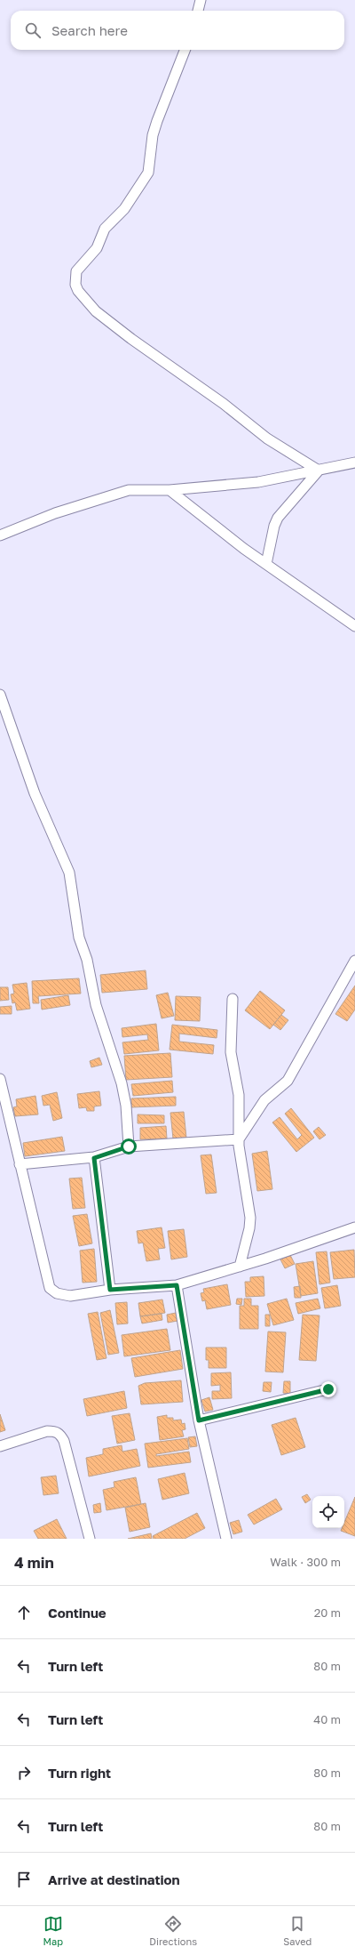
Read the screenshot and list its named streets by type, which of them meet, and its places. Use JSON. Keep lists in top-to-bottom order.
{
  "page": {
    "search": "Search here",
    "heading": ["4 min", "Walk · 300 m"],
    "list": [
      ["Continue", "20 m"],
      ["Turn left", "80 m"],
      ["Turn left", "40 m"],
      ["Turn right", "80 m"],
      ["Turn left", "80 m"],
      "Arrive at destination"
    ],
    "nav": ["Map", "Directions", "Saved"]
  }
}
